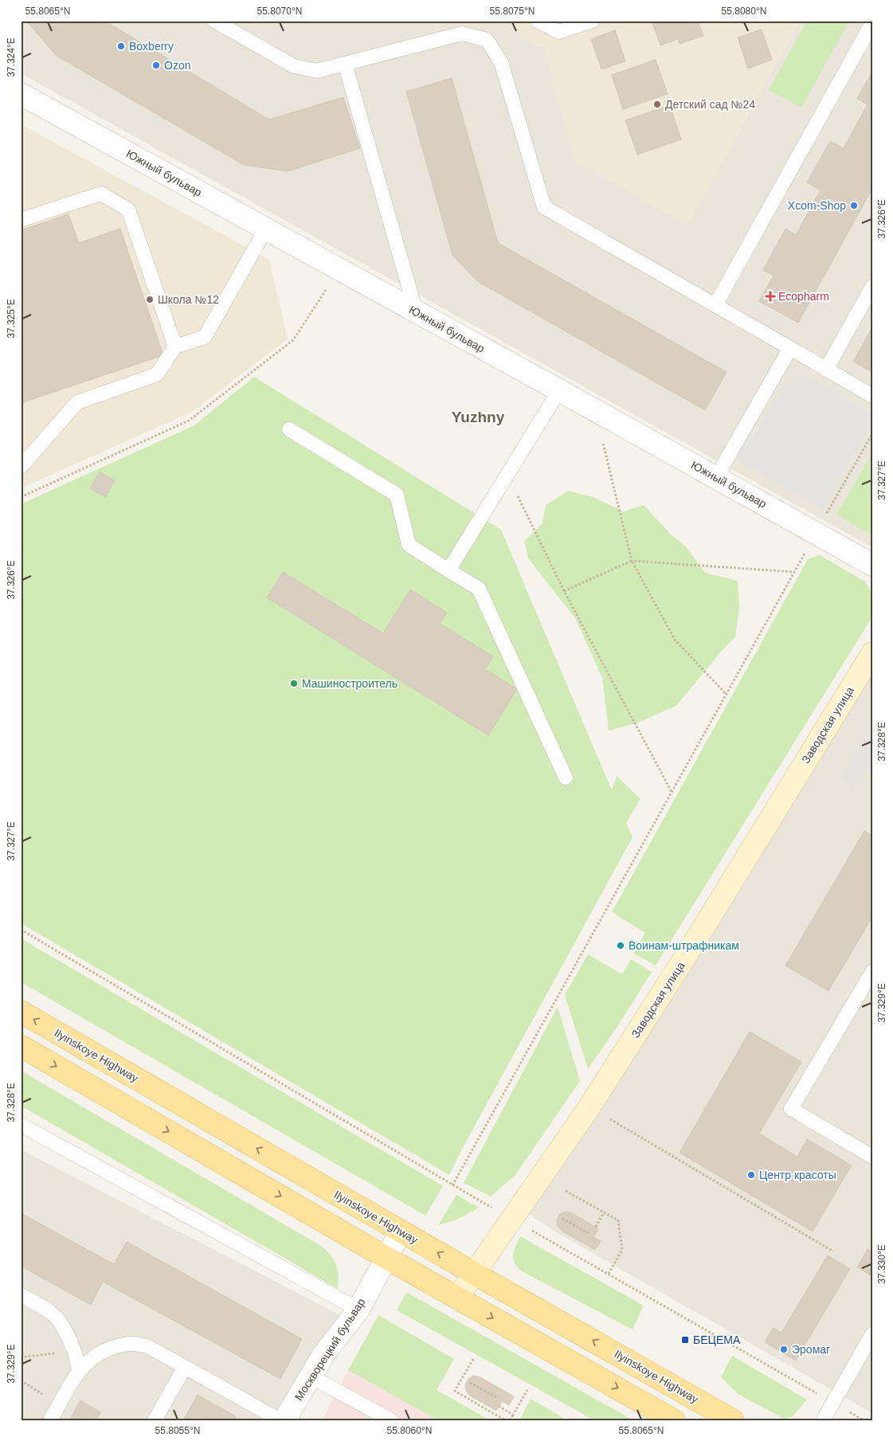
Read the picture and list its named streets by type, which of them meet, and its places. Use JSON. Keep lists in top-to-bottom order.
{
  "streets": {
    "main road": ["Ilyinskoye Highway"],
    "street": ["Южный бульвар", "Заводская улица", "Москворецкий бульвар"]
  },
  "crossings": [
    ["Заводская улица", "Ilyinskoye Highway"],
    ["Ilyinskoye Highway", "Москворецкий бульвар"]
  ],
  "districts": ["Yuzhny"],
  "places": {
    "other": [
      "Boxberry",
      "Ozon",
      "Детский сад №24",
      "Xcom-Shop",
      "Школа №12",
      "Машиностроитель",
      "Воинам-штрафникам",
      "Центр красоты",
      "Эромаг"
    ],
    "health": ["Ecopharm"],
    "transit": ["БЕЦЕМА"]
  },
  "coordinates": [
    "55.8065°N",
    "55.8070°N",
    "55.8075°N",
    "55.8080°N",
    "37.324°E",
    "37.326°E",
    "37.325°E",
    "37.327°E",
    "37.328°E",
    "37.329°E",
    "37.330°E",
    "55.8055°N",
    "55.8060°N"
  ]
}
